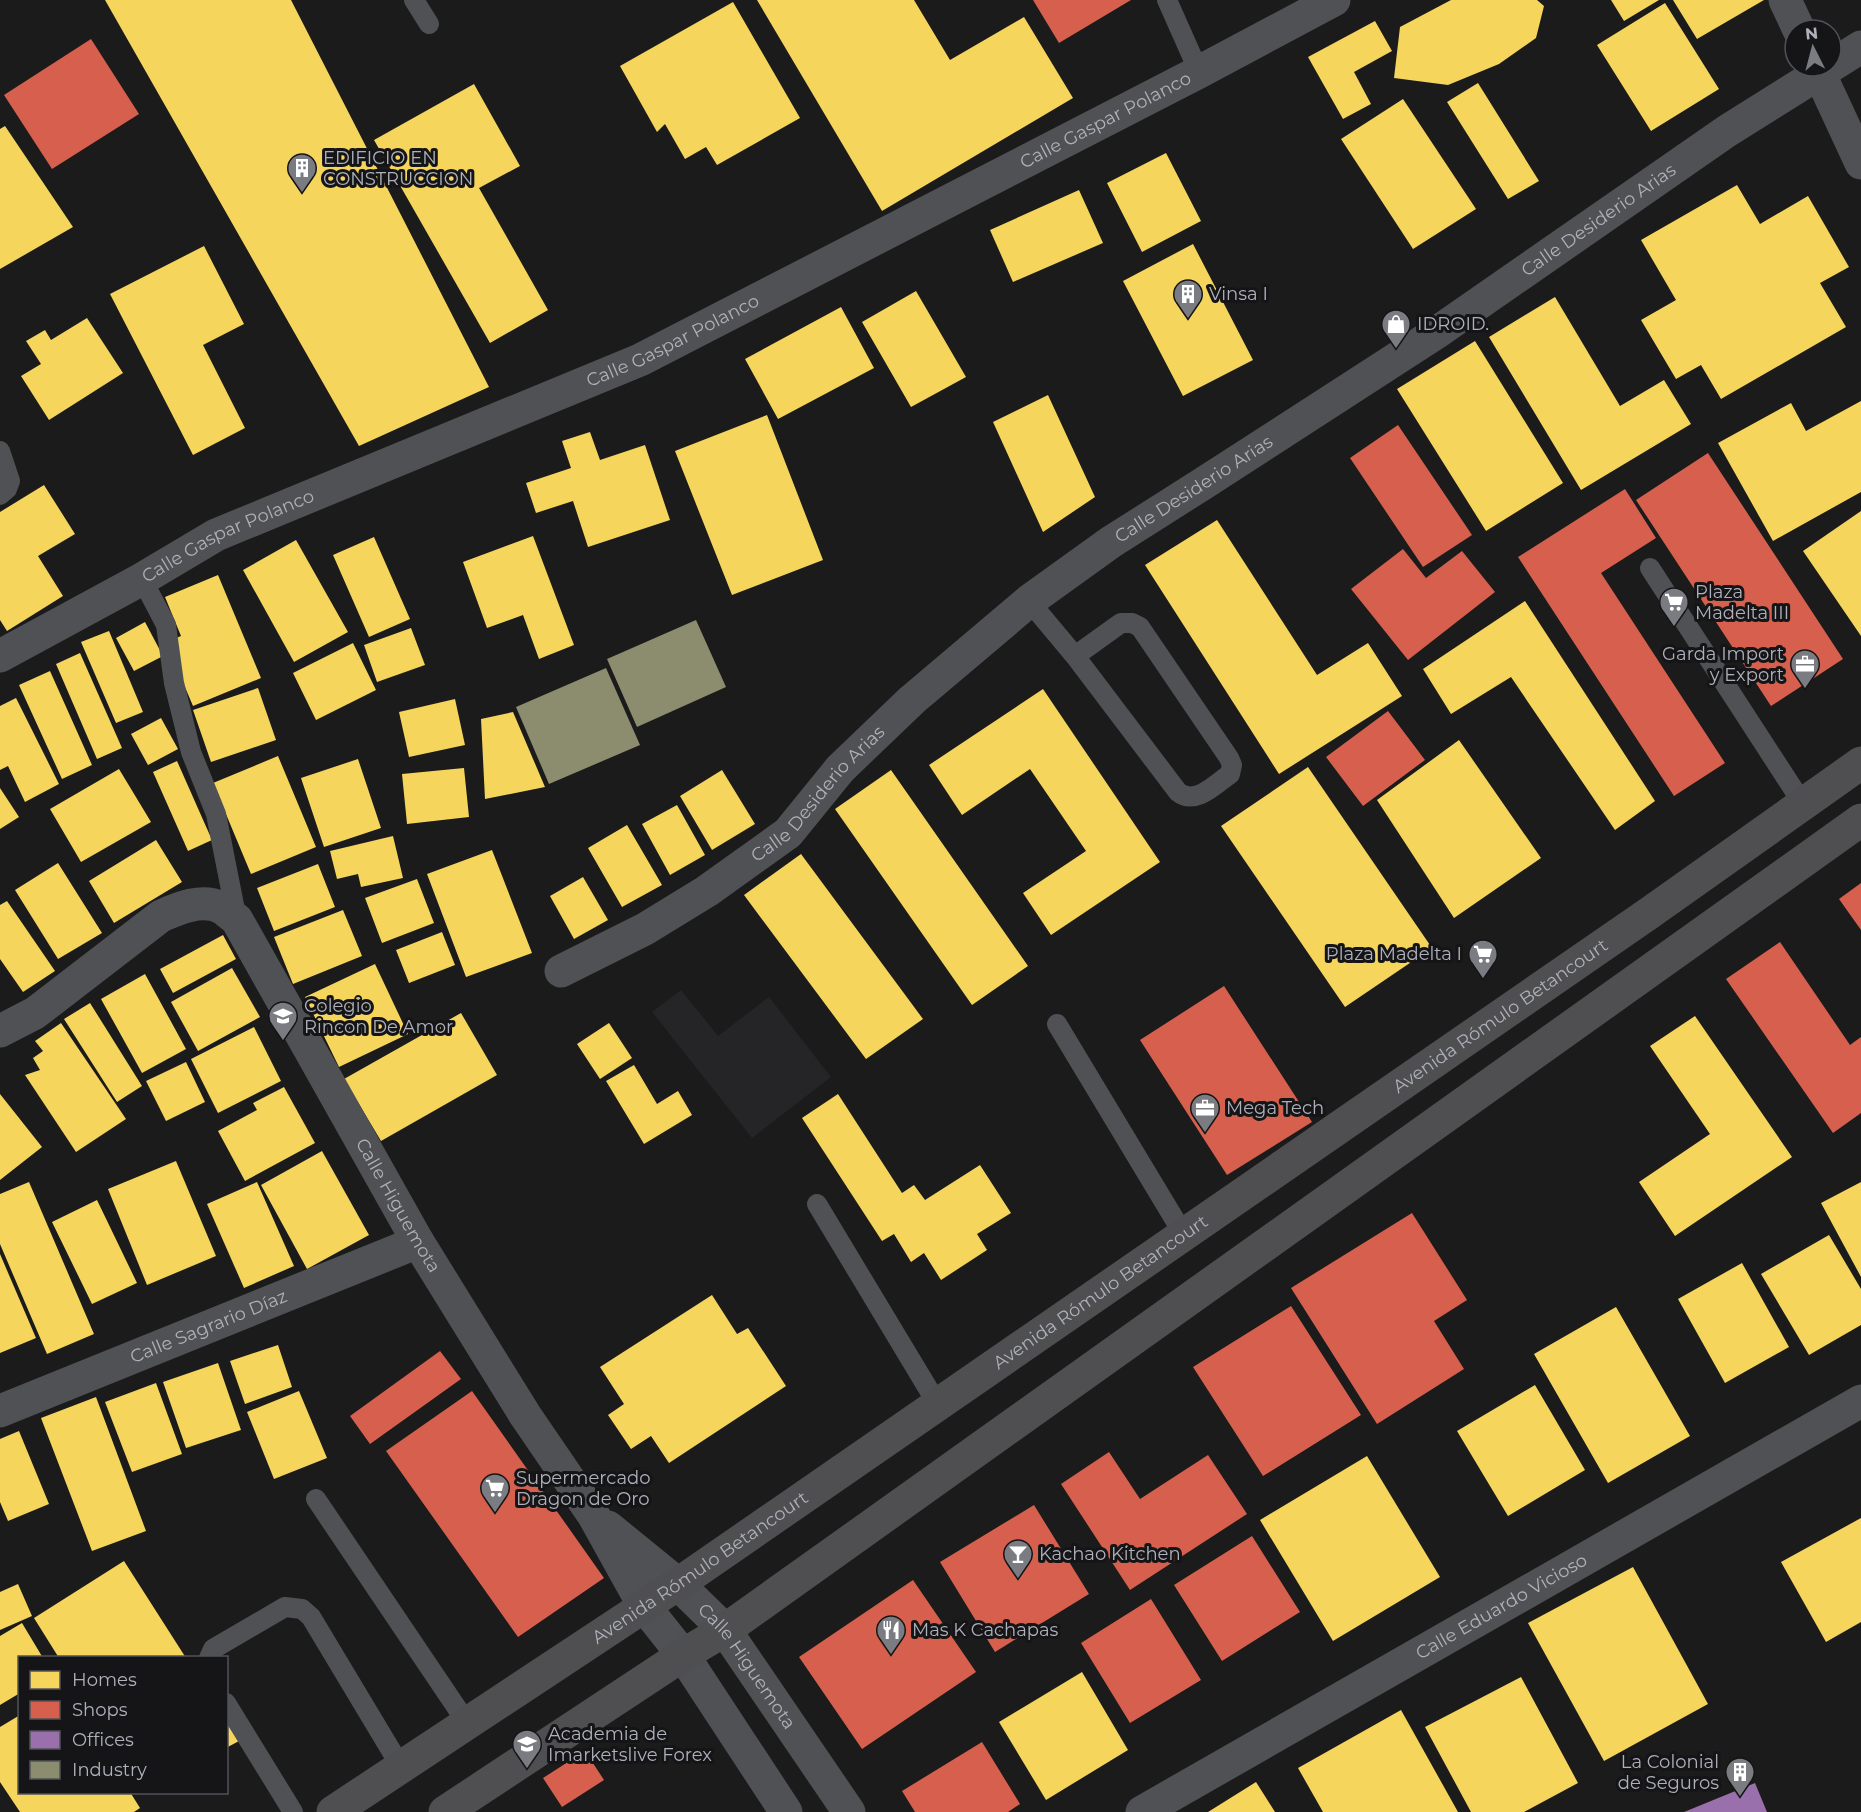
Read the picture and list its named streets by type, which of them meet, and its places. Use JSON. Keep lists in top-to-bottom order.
{
  "streets": {
    "main road": ["Avenida Rómulo Betancourt"],
    "street": [
      "Calle Gaspar Polanco",
      "Calle Desiderio Arias",
      "Calle Higuemota",
      "Calle Sagrario Díaz",
      "Calle Eduardo Vicioso"
    ]
  },
  "crossings": [
    ["Avenida Rómulo Betancourt", "Calle Higuemota"],
    ["Calle Higuemota", "Calle Sagrario Díaz"]
  ],
  "places": {
    "building": ["EDIFICIO EN CONSTRUCCION", "Vinsa I", "La Colonial de Seguros"],
    "shop": ["IDROID."],
    "supermarket": ["Plaza Madelta III", "Plaza Madelta I", "Supermercado Dragon de Oro"],
    "office": ["Garda Import y Export", "Mega Tech"],
    "school or university": ["Colegio Rincon De Amor", "Academia de Imarketslive Forex"],
    "bar": ["Kachao Kitchen"],
    "restaurant": ["Mas K Cachapas"]
  },
  "legend": [
    "Homes",
    "Shops",
    "Offices",
    "Industry"
  ],
  "north": "top"
}
